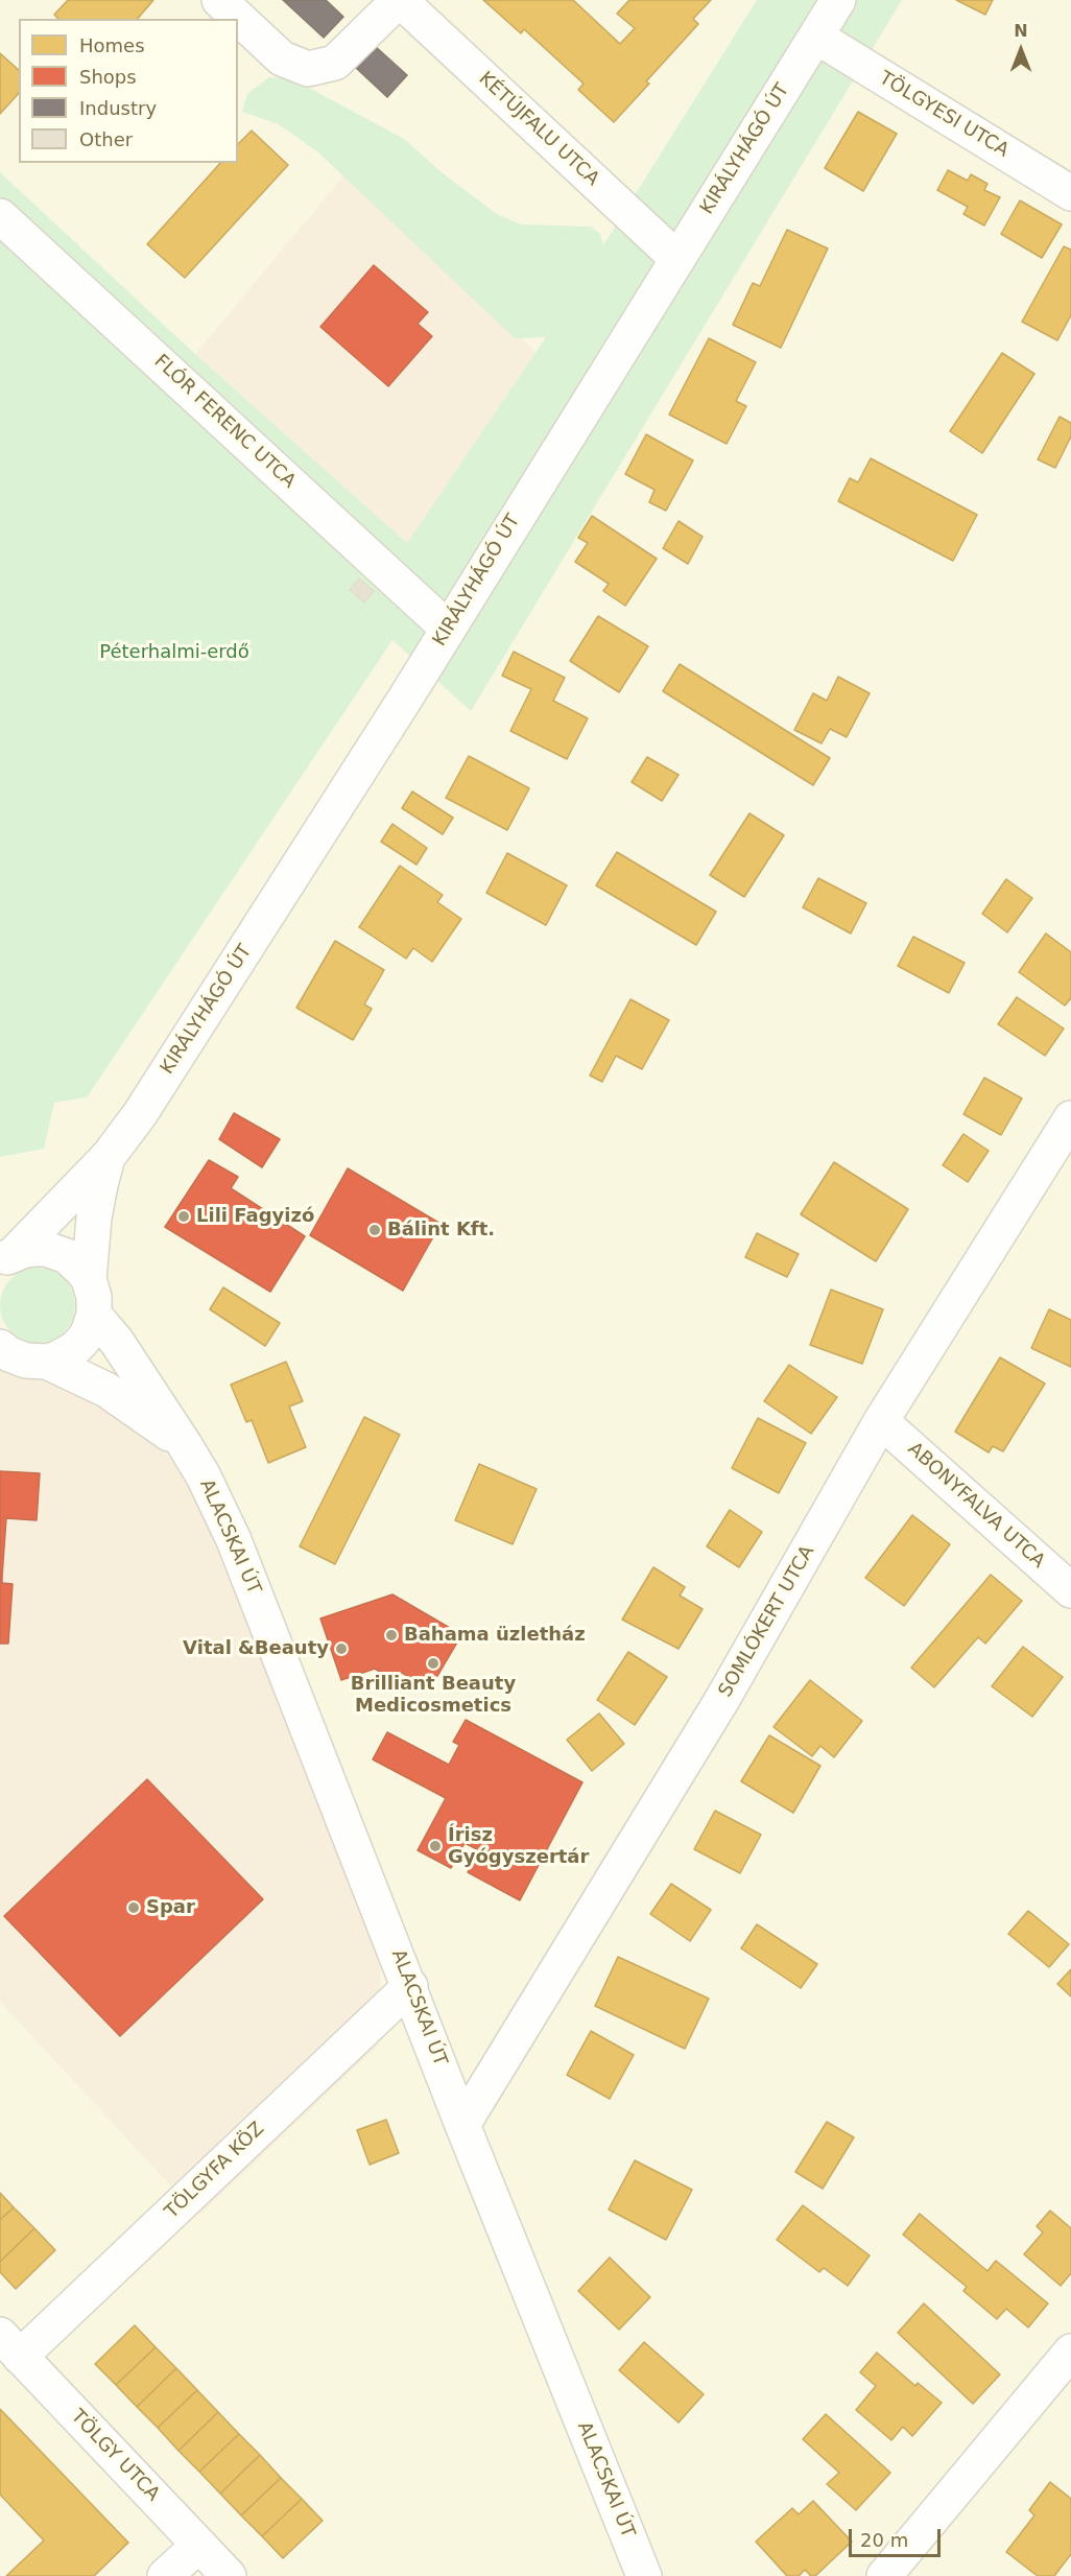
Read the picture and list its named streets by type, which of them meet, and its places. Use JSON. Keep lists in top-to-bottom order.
{
  "streets": {
    "street": [
      "TÖLGYESI UTCA",
      "KÉTÚJFALU UTCA",
      "KIRÁLYHÁGÓ ÚT",
      "FLÓR FERENC UTCA",
      "ABONYFALVA UTCA",
      "ALACSKAI ÚT",
      "SOMLÓKERT UTCA",
      "TÖLGYFA KÖZ",
      "TÖLGY UTCA"
    ]
  },
  "crossings": [
    ["TÖLGYESI UTCA", "KIRÁLYHÁGÓ ÚT"],
    ["KÉTÚJFALU UTCA", "KIRÁLYHÁGÓ ÚT"],
    ["KIRÁLYHÁGÓ ÚT", "FLÓR FERENC UTCA"],
    ["ABONYFALVA UTCA", "SOMLÓKERT UTCA"],
    ["ALACSKAI ÚT", "SOMLÓKERT UTCA"],
    ["ALACSKAI ÚT", "TÖLGYFA KÖZ"],
    ["TÖLGYFA KÖZ", "TÖLGY UTCA"]
  ],
  "parks": ["Péterhalmi-erdő"],
  "places": [
    "Lili Fagyizó",
    "Bálint Kft.",
    "Bahama üzletház",
    "Vital &Beauty",
    "Brilliant Beauty Medicosmetics",
    "Írisz Gyógyszertár",
    "Spar"
  ],
  "legend": [
    "Homes",
    "Shops",
    "Industry",
    "Other"
  ],
  "scale_bar": "20 m",
  "north": "top"
}
